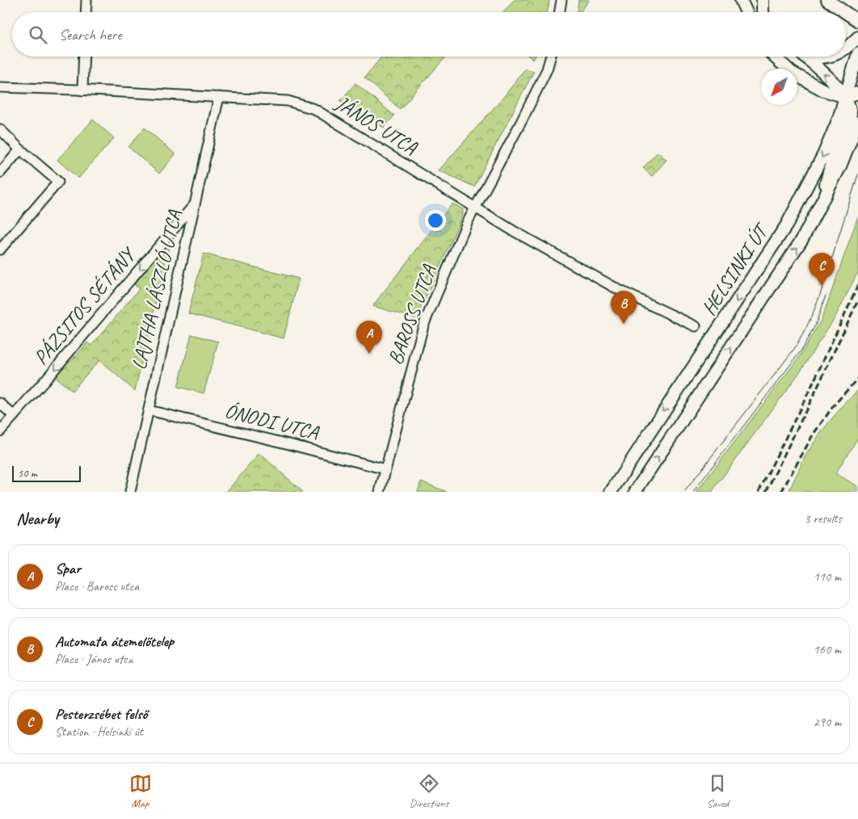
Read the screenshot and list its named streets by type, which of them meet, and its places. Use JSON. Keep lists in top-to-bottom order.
{
  "streets": {
    "main road": ["HELSINKI ÚT"],
    "street": [
      "JÁNOS UTCA",
      "LAJTHA LÁSZLÓ UTCA",
      "PÁZSITOS SÉTÁNY",
      "BAROSS UTCA",
      "ÓNODI UTCA"
    ]
  },
  "crossings": [
    ["JÁNOS UTCA", "LAJTHA LÁSZLÓ UTCA"],
    ["JÁNOS UTCA", "BAROSS UTCA"],
    ["LAJTHA LÁSZLÓ UTCA", "PÁZSITOS SÉTÁNY"],
    ["LAJTHA LÁSZLÓ UTCA", "ÓNODI UTCA"],
    ["BAROSS UTCA", "ÓNODI UTCA"]
  ],
  "one_way": ["PÁZSITOS SÉTÁNY"],
  "scale_bar": "50 m",
  "north": "bottom left",
  "page": {
    "search": "Search here",
    "pins": ["C", "B", "A"],
    "scale": "50 m",
    "heading": ["Nearby", "3 results"],
    "list": [
      {
        "mark": "A",
        "name": "Spar",
        "note": "Place · Baross utca",
        "value": "110 m"
      },
      {
        "mark": "B",
        "name": "Automata átemelőtelep",
        "note": "Place · János utca",
        "value": "160 m"
      },
      {
        "mark": "C",
        "name": "Pesterzsébet felső",
        "note": "Station · Helsinki út",
        "value": "290 m"
      }
    ],
    "nav": ["Map", "Directions", "Saved"]
  }
}
